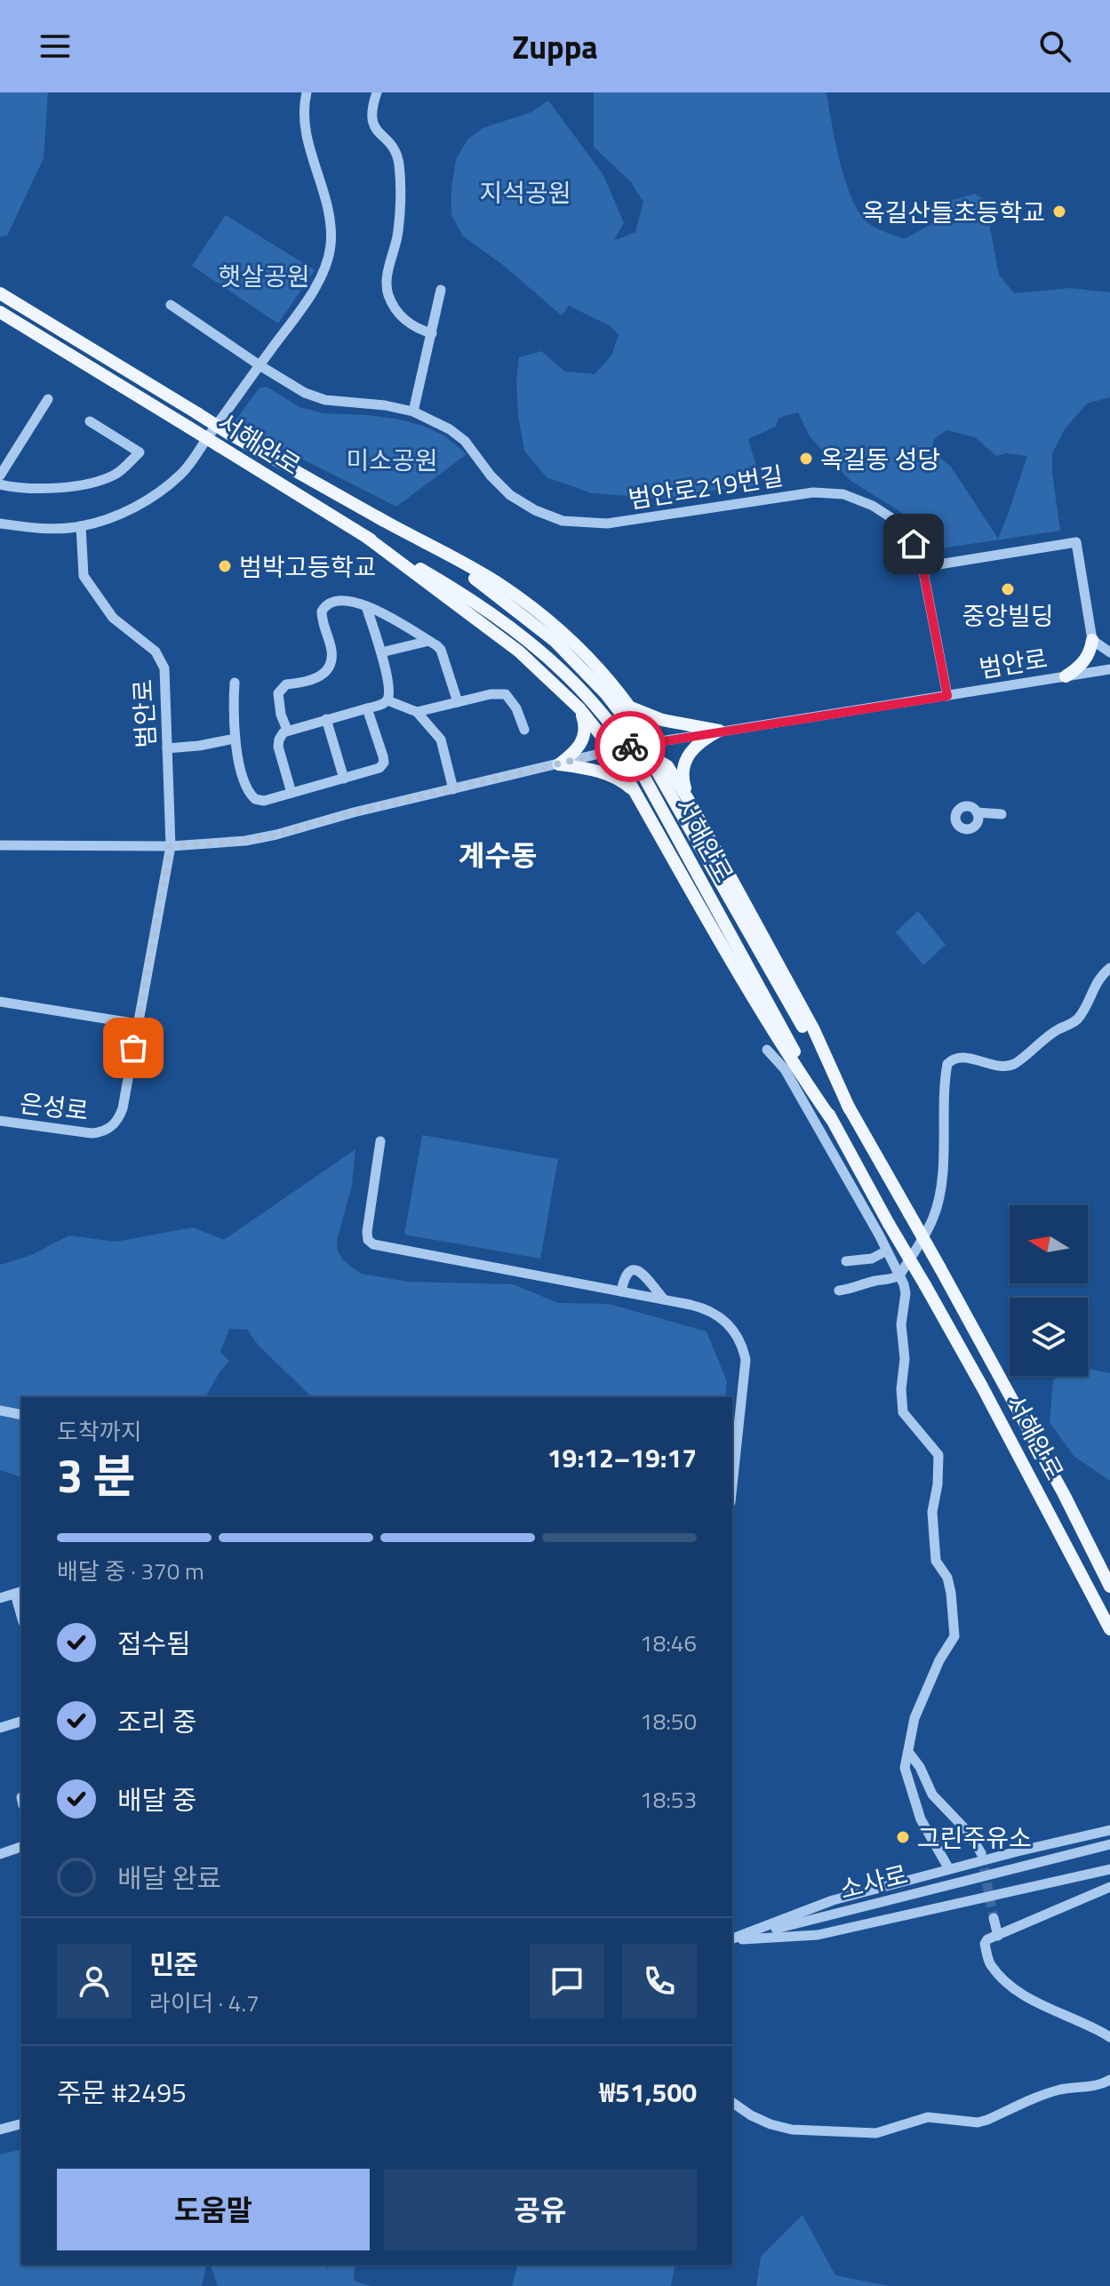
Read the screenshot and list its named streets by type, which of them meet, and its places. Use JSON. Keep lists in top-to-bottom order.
{
  "streets": {
    "main road": ["서해안로"],
    "street": [
      "범안로219번길",
      "범안로",
      "은성로",
      "소사로"
    ]
  },
  "crossings": [
    ["범안로219번길", "범안로"],
    ["범안로", "은성로"]
  ],
  "districts": ["계수동"],
  "parks": ["지석공원", "햇살공원", "미소공원"],
  "places": [
    "옥길산들초등학교",
    "옥길동 성당",
    "범박고등학교",
    "중앙빌딩",
    "그린주유소"
  ],
  "north": "left",
  "page": {
    "header": "Zuppa",
    "heading": ["3 분", "도착까지", "19:12–19:17"],
    "panel": [
      "민준",
      "라이더 · 4.7",
      "주문 #2495",
      "₩51,500"
    ],
    "bar": "배달 중 · 370 m",
    "list": [
      ["접수됨", "18:46"],
      ["조리 중", "18:50"],
      ["배달 중", "18:53"],
      "배달 완료"
    ],
    "buttons": ["도움말", "공유"]
  }
}
